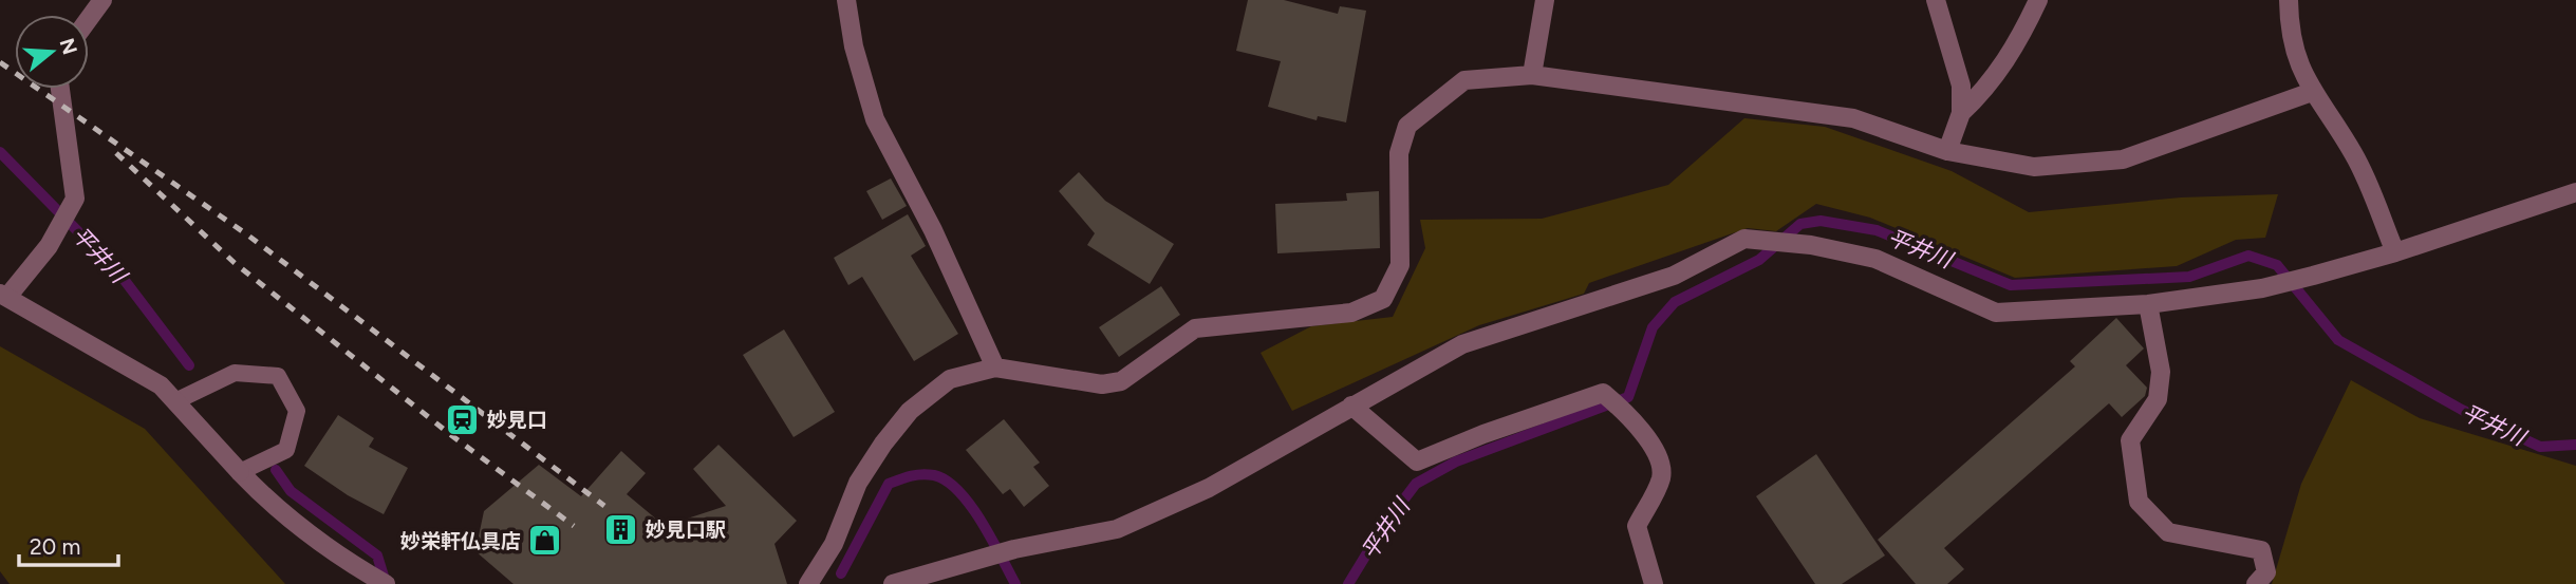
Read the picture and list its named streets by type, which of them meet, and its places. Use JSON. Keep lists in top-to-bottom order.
{
  "water": ["平井川"],
  "places": {
    "station": ["妙見口"],
    "building": ["妙見口駅"],
    "shop": ["妙栄軒仏具店"]
  },
  "scale_bar": "20 m",
  "north": "right"
}
